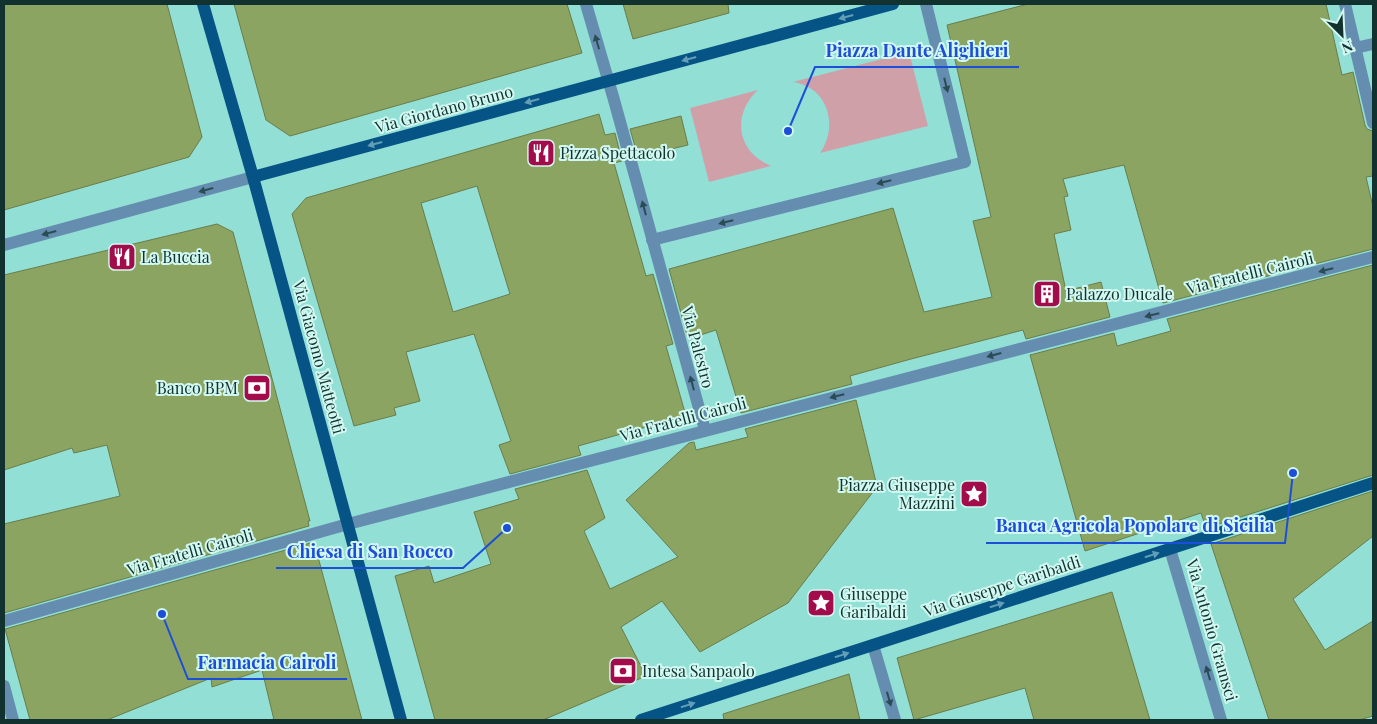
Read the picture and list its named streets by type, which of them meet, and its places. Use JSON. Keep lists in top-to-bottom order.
{
  "streets": {
    "main road": ["Via Giordano Bruno", "Via Giacomo Matteotti", "Via Giuseppe Garibaldi"],
    "street": ["Via Fratelli Cairoli", "Via Palestro", "Via Antonio Gramsci"]
  },
  "crossings": [
    ["Via Giordano Bruno", "Via Palestro"],
    ["Via Giordano Bruno", "Via Giacomo Matteotti"],
    ["Via Fratelli Cairoli", "Via Palestro"],
    ["Via Fratelli Cairoli", "Via Giacomo Matteotti"],
    ["Via Giuseppe Garibaldi", "Via Antonio Gramsci"]
  ],
  "one_way": [
    "Via Giordano Bruno",
    "Via Fratelli Cairoli",
    "Via Palestro",
    "Via Giuseppe Garibaldi",
    "Via Antonio Gramsci"
  ],
  "places": {
    "other": [
      "Piazza Dante Alighieri",
      "Banca Agricola Popolare di Sicilia",
      "Chiesa di San Rocco",
      "Farmacia Cairoli"
    ],
    "restaurant": ["Pizza Spettacolo", "La Buccia"],
    "building": ["Palazzo Ducale"],
    "bank": ["Banco BPM", "Intesa Sanpaolo"],
    "place": ["Piazza Giuseppe Mazzini", "Giuseppe Garibaldi"]
  },
  "north": "bottom right"
}
